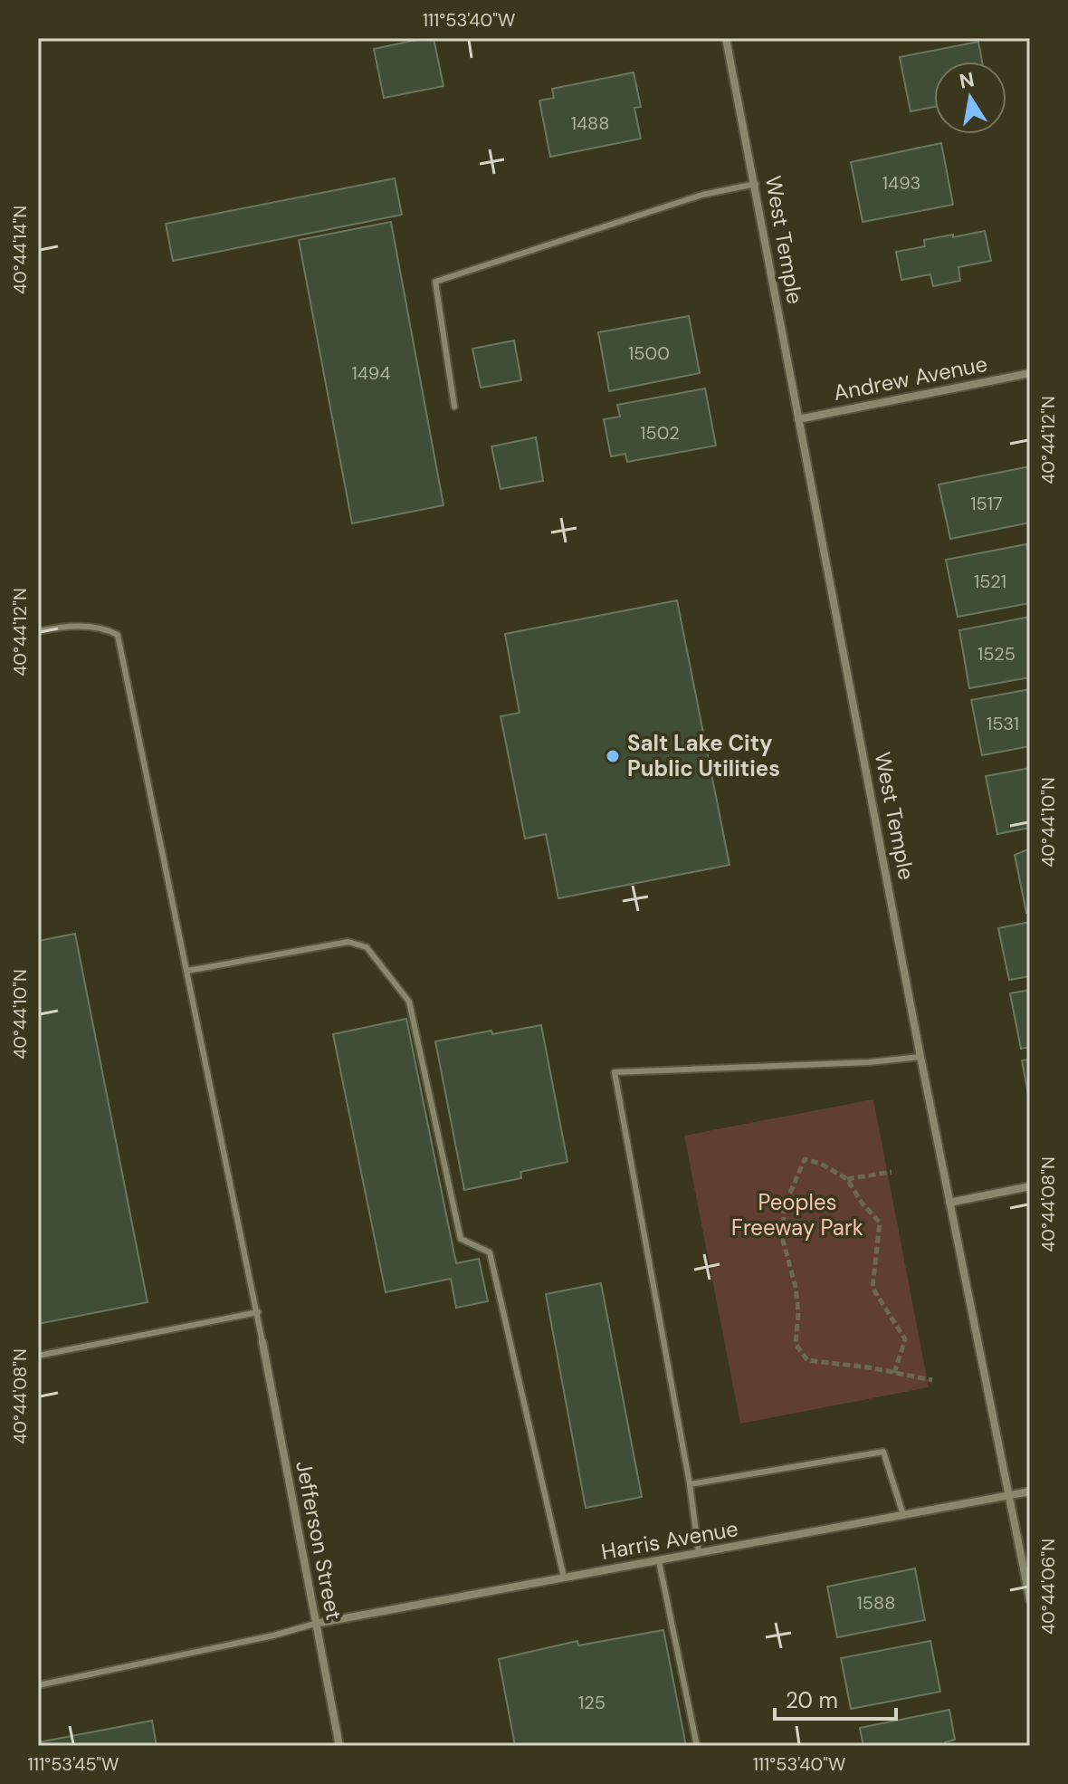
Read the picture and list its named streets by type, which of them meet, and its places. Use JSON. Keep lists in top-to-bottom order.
{
  "streets": {
    "street": [
      "West Temple",
      "Andrew Avenue",
      "Jefferson Street",
      "Harris Avenue"
    ]
  },
  "crossings": [
    ["West Temple", "Andrew Avenue"],
    ["West Temple", "Harris Avenue"],
    ["Jefferson Street", "Harris Avenue"]
  ],
  "parks": ["Peoples Freeway Park"],
  "places": ["Salt Lake City Public Utilities"],
  "house_numbers": [
    "1488",
    "1493",
    "1500",
    "1494",
    "1502",
    "1517",
    "1521",
    "1525",
    "1531",
    "1588",
    "125"
  ],
  "scale_bar": "20 m",
  "north": "top",
  "coordinates": [
    "111°53'40\"W",
    "40°44'14\"N",
    "40°44'12\"N",
    "40°44'10\"N",
    "40°44'08\"N",
    "40°44'06\"N",
    "111°53'45\"W"
  ]
}
